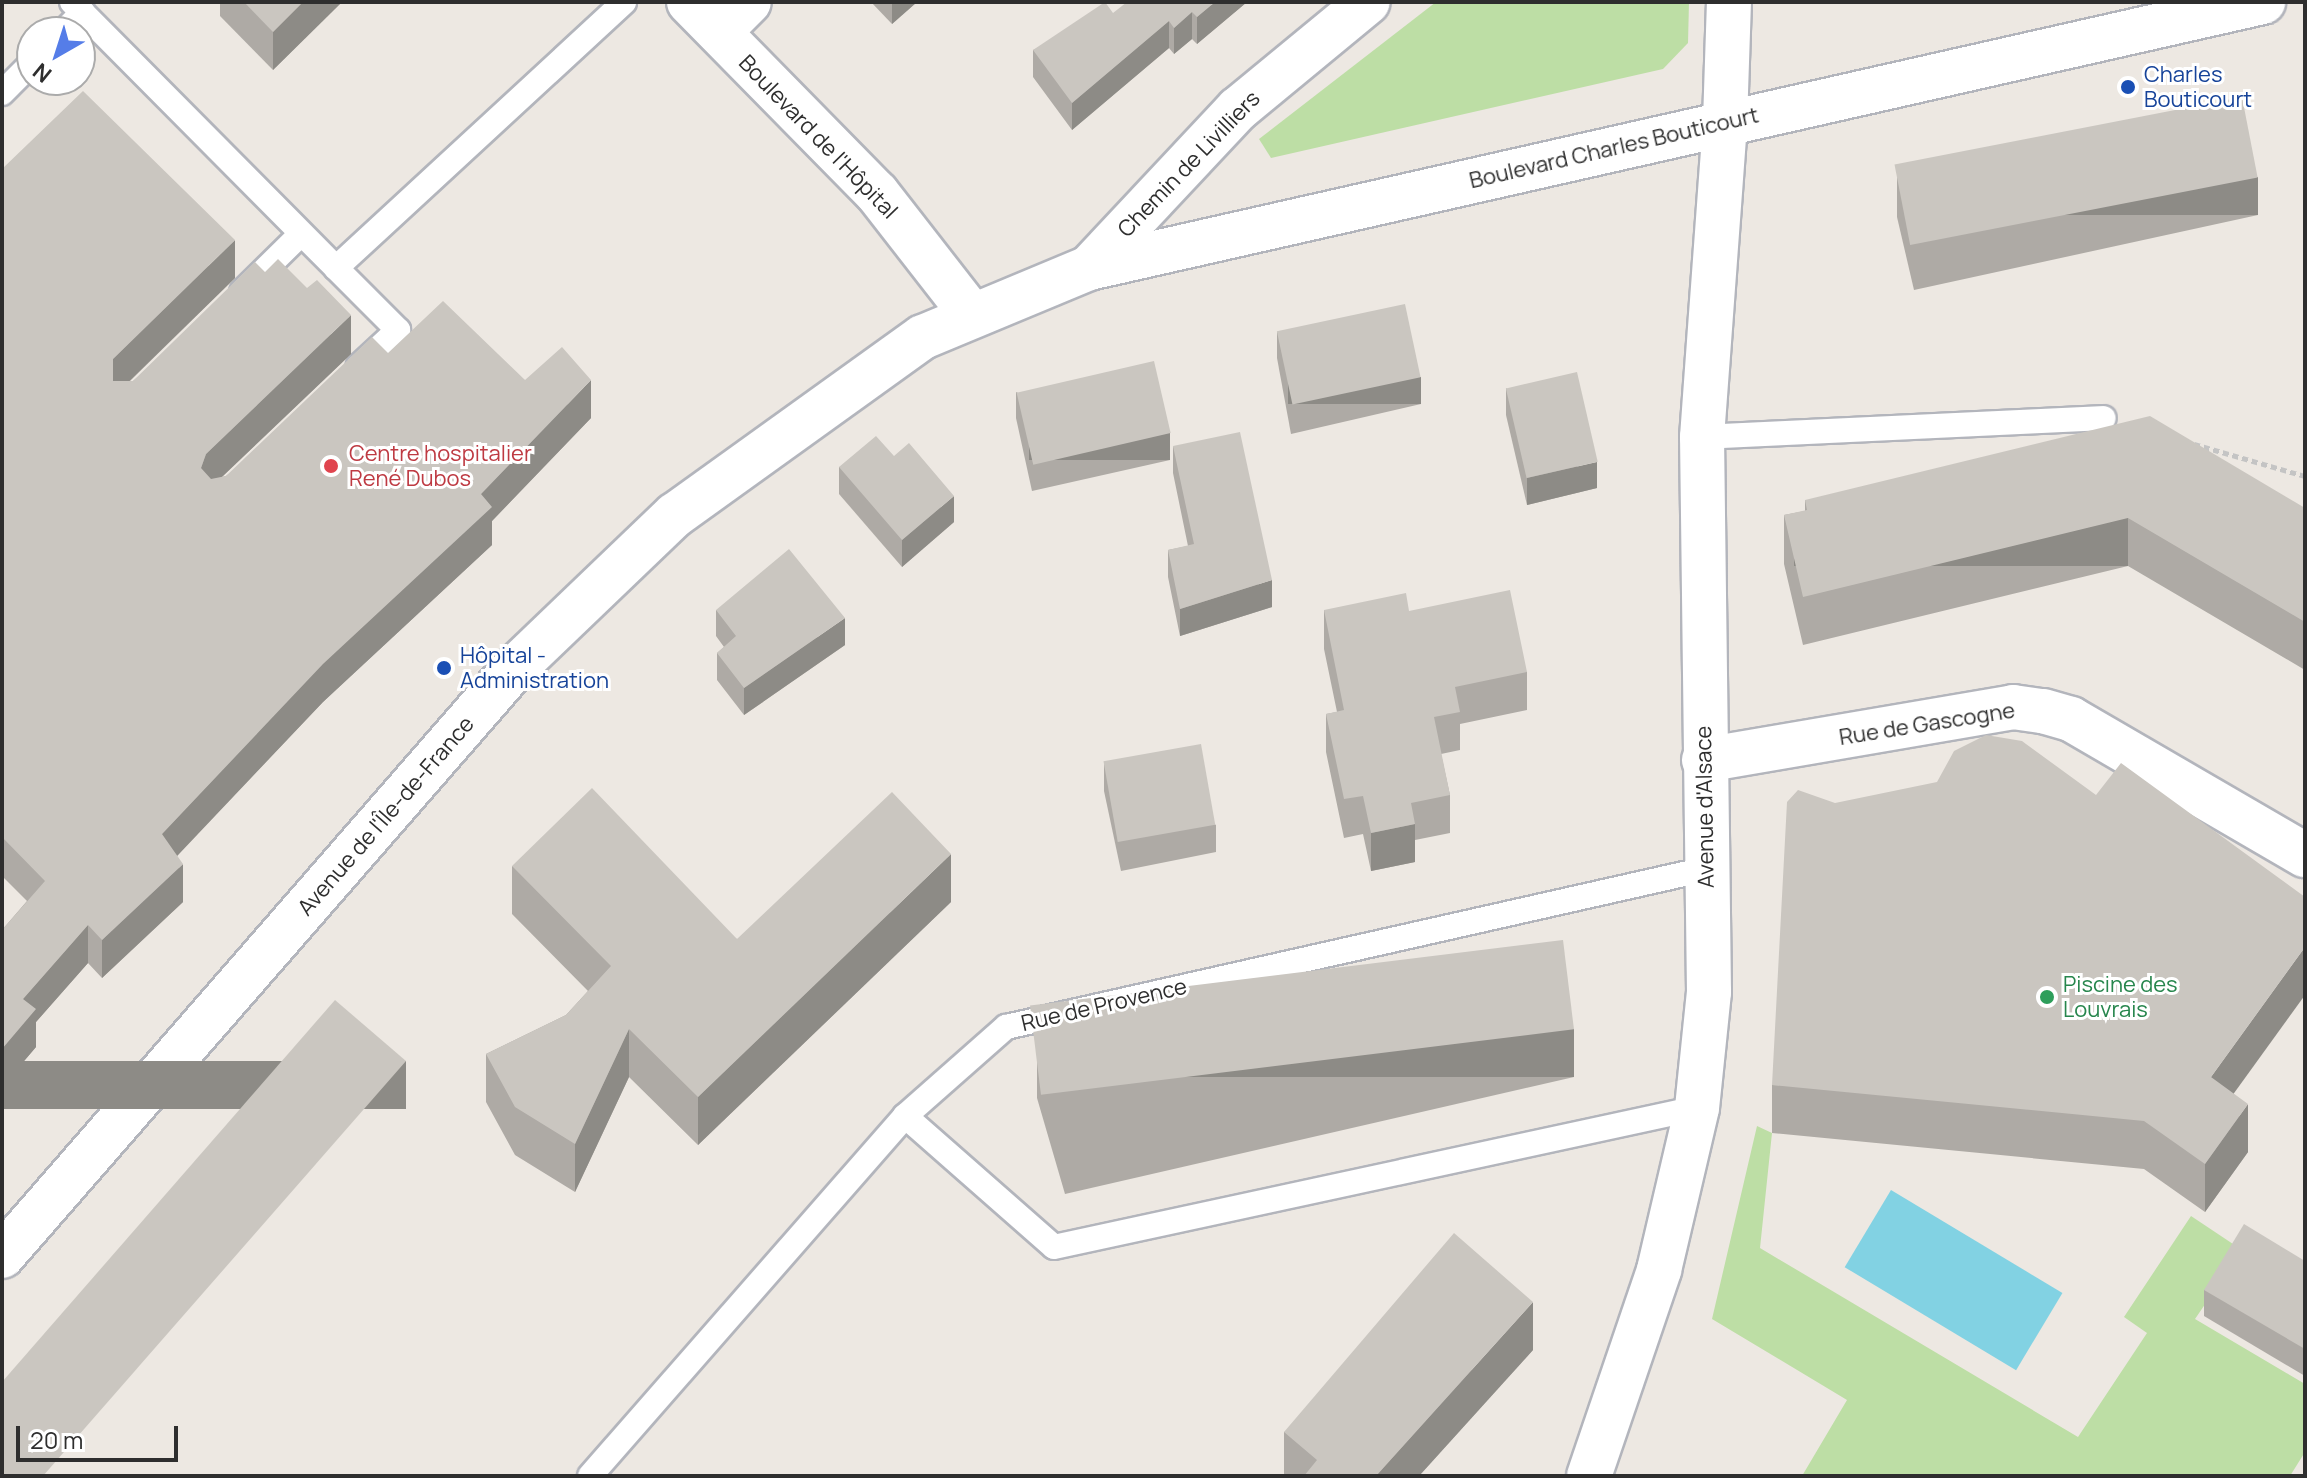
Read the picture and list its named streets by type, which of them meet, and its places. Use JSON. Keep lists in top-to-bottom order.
{
  "streets": {
    "street": [
      "Boulevard de l'Hôpital",
      "Boulevard Charles Bouticourt",
      "Chemin de Livilliers",
      "Rue de Gascogne",
      "Avenue d'Alsace",
      "Avenue de l'Île-de-France"
    ],
    "lane": ["Rue de Provence"]
  },
  "crossings": [
    ["Boulevard de l'Hôpital", "Boulevard Charles Bouticourt"],
    ["Boulevard de l'Hôpital", "Avenue de l'Île-de-France"],
    ["Boulevard Charles Bouticourt", "Chemin de Livilliers"],
    ["Boulevard Charles Bouticourt", "Avenue d'Alsace"],
    ["Boulevard Charles Bouticourt", "Avenue de l'Île-de-France"],
    ["Rue de Gascogne", "Avenue d'Alsace"],
    ["Avenue d'Alsace", "Rue de Provence"]
  ],
  "places": [
    "Charles Bouticourt",
    "Centre hospitalier René Dubos",
    "Hôpital - Administration",
    "Piscine des Louvrais"
  ],
  "scale_bar": "20 m",
  "north": "bottom left"
}
